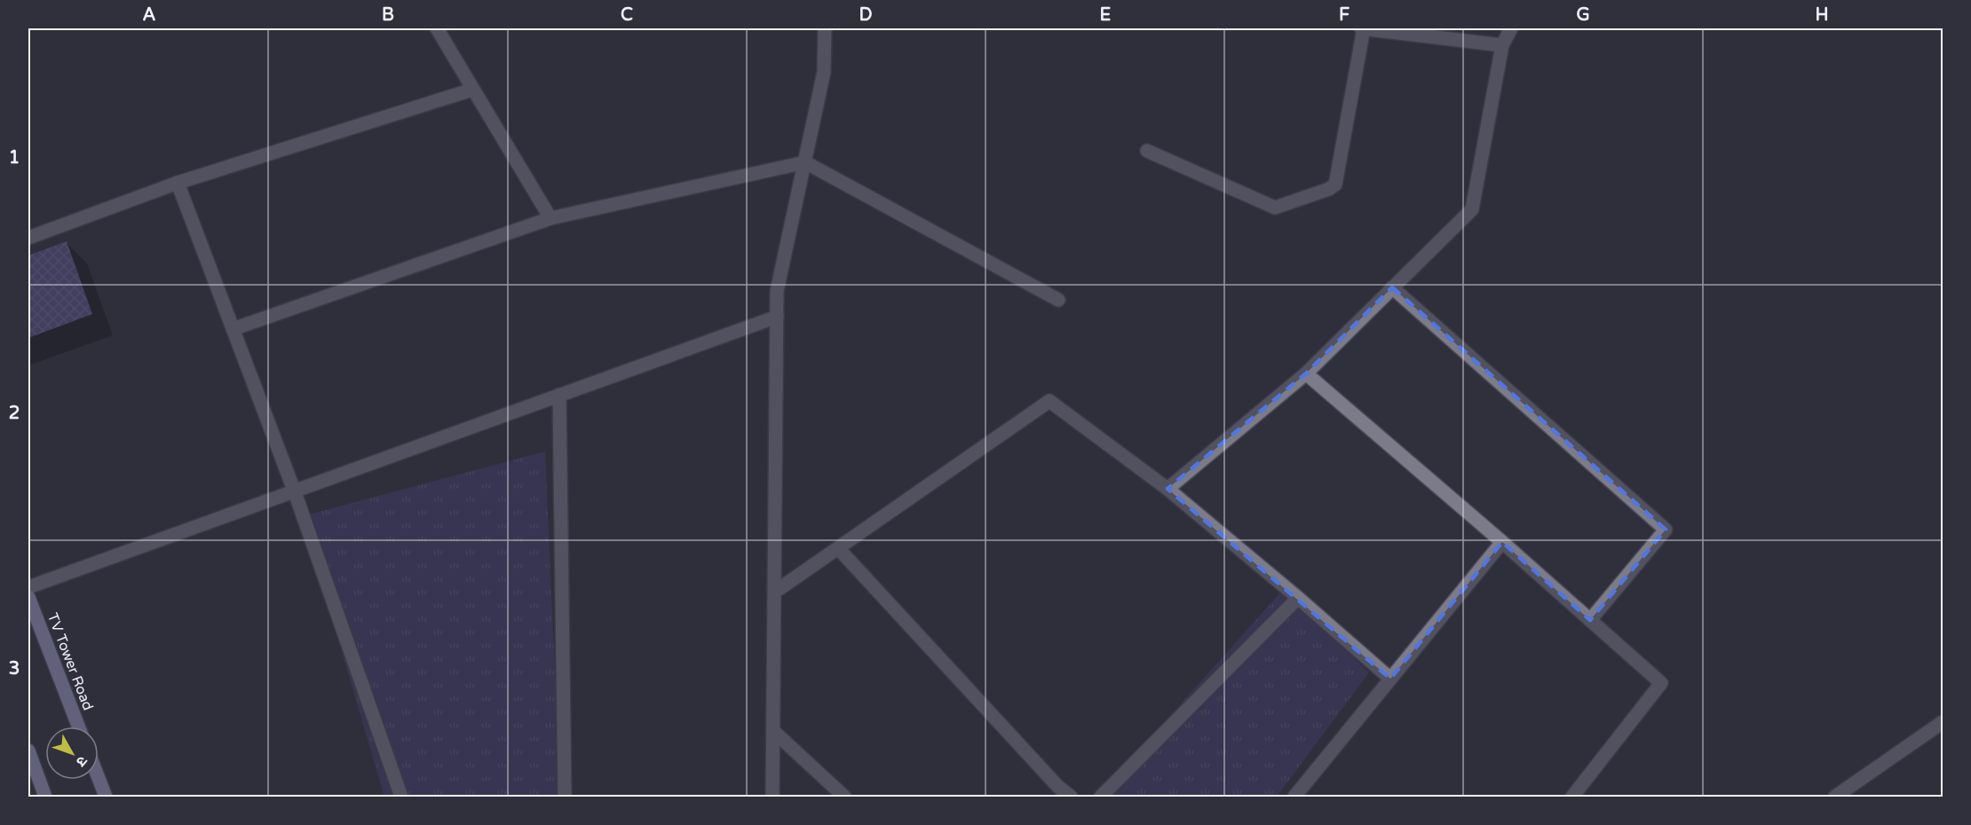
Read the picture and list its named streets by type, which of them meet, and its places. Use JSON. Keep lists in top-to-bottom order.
{
  "streets": {
    "main road": ["TV Tower Road"]
  },
  "north": "bottom right",
  "grid": {
    "columns": [
      "A",
      "B",
      "C",
      "D",
      "E",
      "F",
      "G",
      "H"
    ],
    "rows": ["1", "2", "3"]
  }
}
